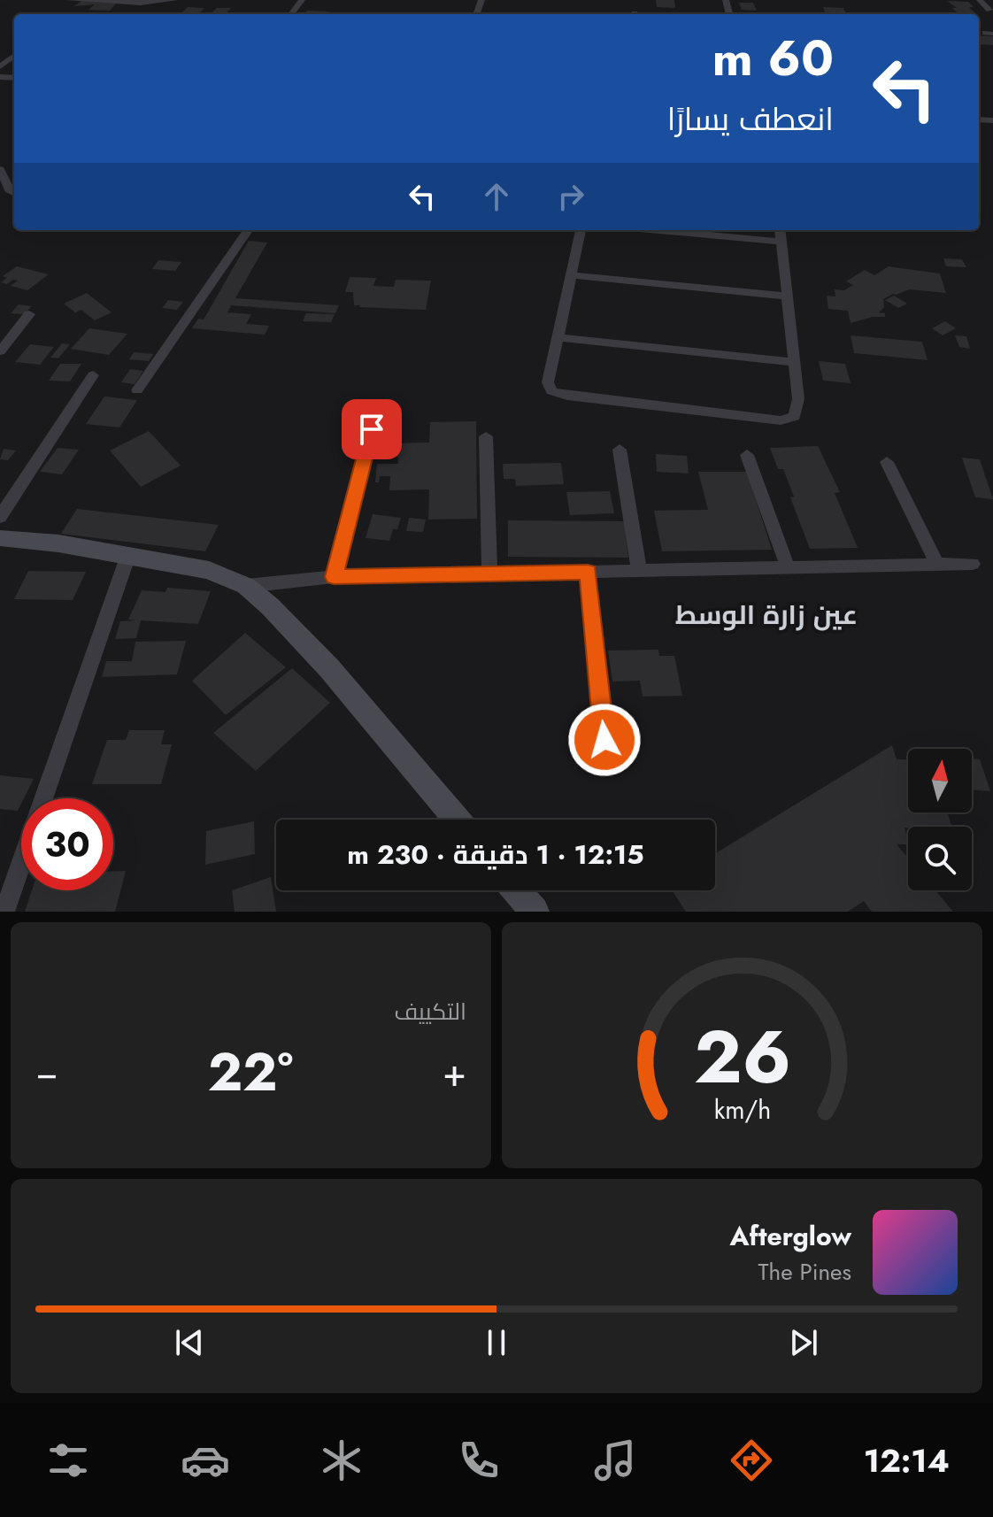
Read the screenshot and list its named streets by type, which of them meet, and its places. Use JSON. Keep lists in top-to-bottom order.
{
  "districts": ["عين زارة الوسط"],
  "north": "top",
  "page": {
    "turn": ["60 m", "انعطف يسارًا"],
    "limit": "30",
    "trip": "12:15 · 1 دقيقة · 230 m",
    "tile": "التكييف",
    "heat": ["−", "22°", "+"],
    "song": ["Afterglow", "The Pines"],
    "tabs": "12:14",
    "gauge": ["26", "km/h"]
  }
}
